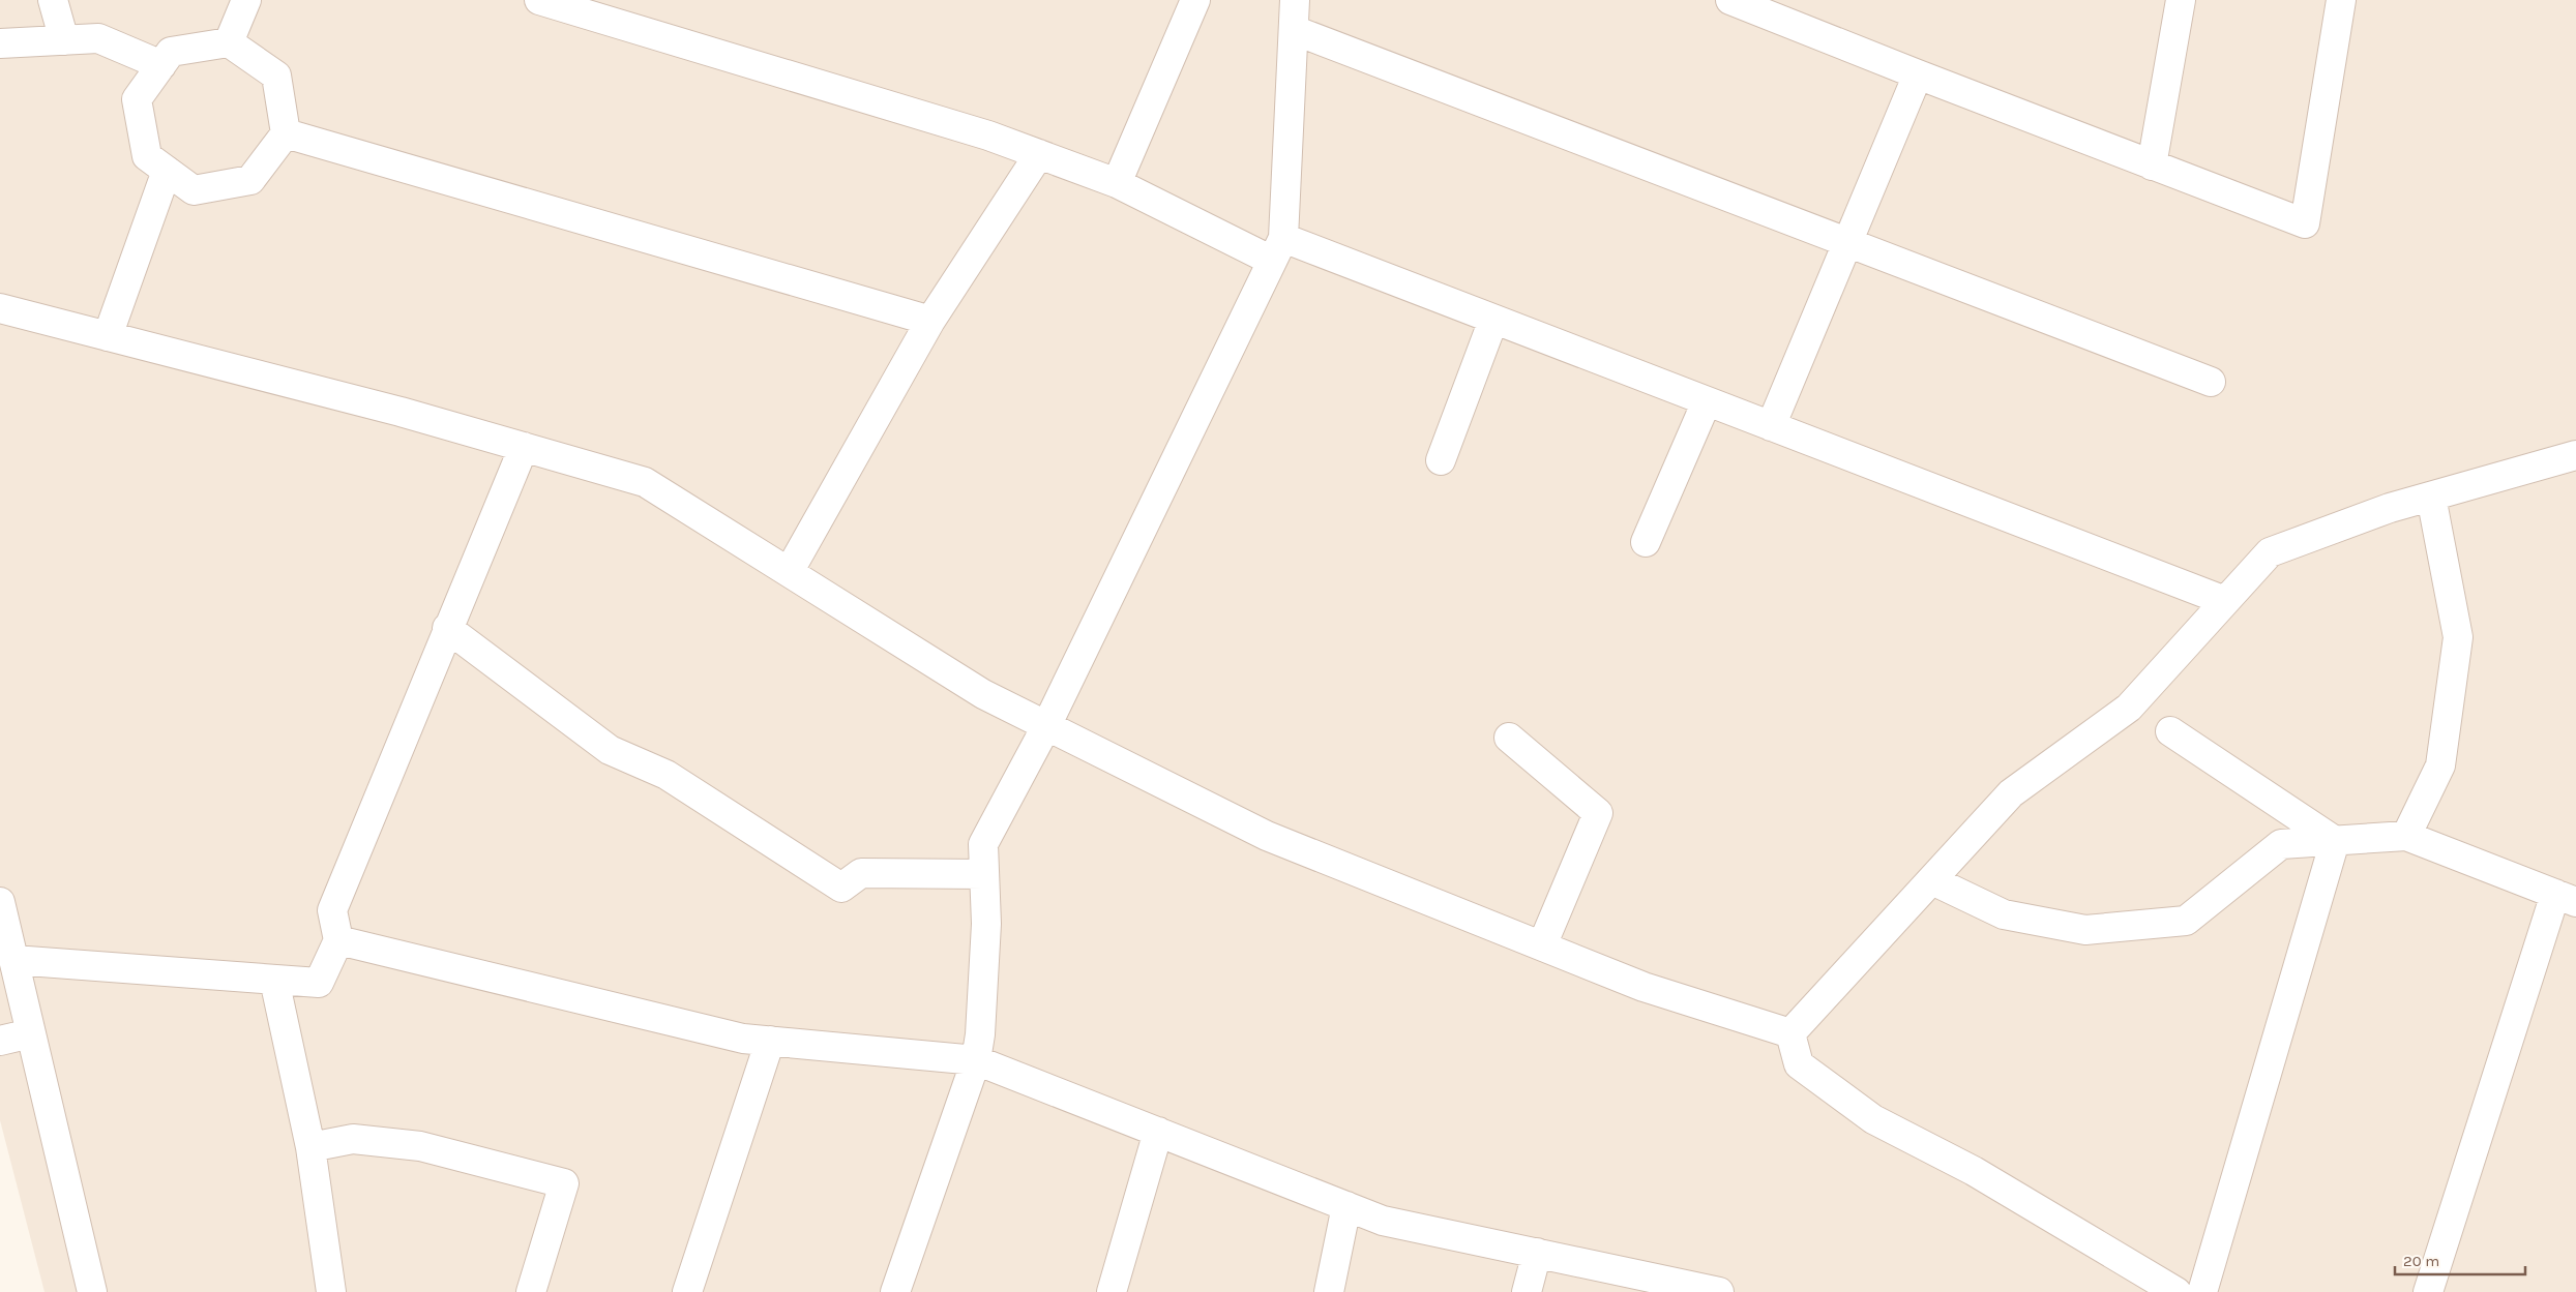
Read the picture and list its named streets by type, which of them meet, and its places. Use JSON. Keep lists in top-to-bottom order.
{
  "scale_bar": "20 m"
}
